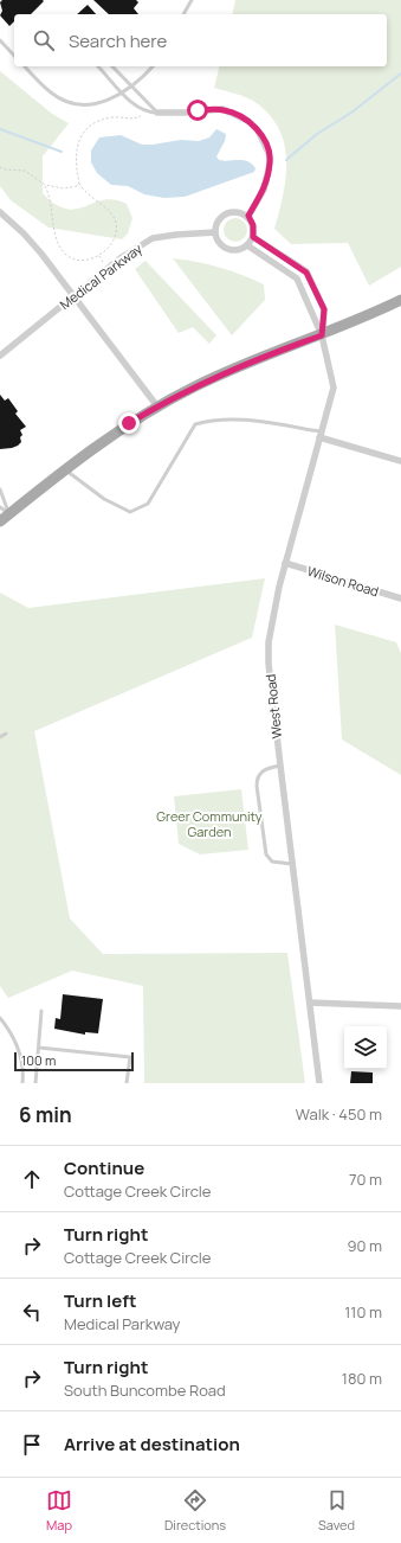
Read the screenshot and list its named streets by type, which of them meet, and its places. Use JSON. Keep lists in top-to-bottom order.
{
  "streets": {
    "street": ["Medical Parkway", "Wilson Road", "West Road"]
  },
  "crossings": [
    ["Wilson Road", "West Road"]
  ],
  "parks": ["Greer Community Garden"],
  "scale_bar": "100 m",
  "page": {
    "search": "Search here",
    "scale": "100 m",
    "heading": ["6 min", "Walk · 450 m"],
    "list": [
      ["Continue", "Cottage Creek Circle", "70 m"],
      ["Turn right", "Cottage Creek Circle", "90 m"],
      ["Turn left", "Medical Parkway", "110 m"],
      ["Turn right", "South Buncombe Road", "180 m"],
      "Arrive at destination"
    ],
    "nav": ["Map", "Directions", "Saved"]
  }
}
